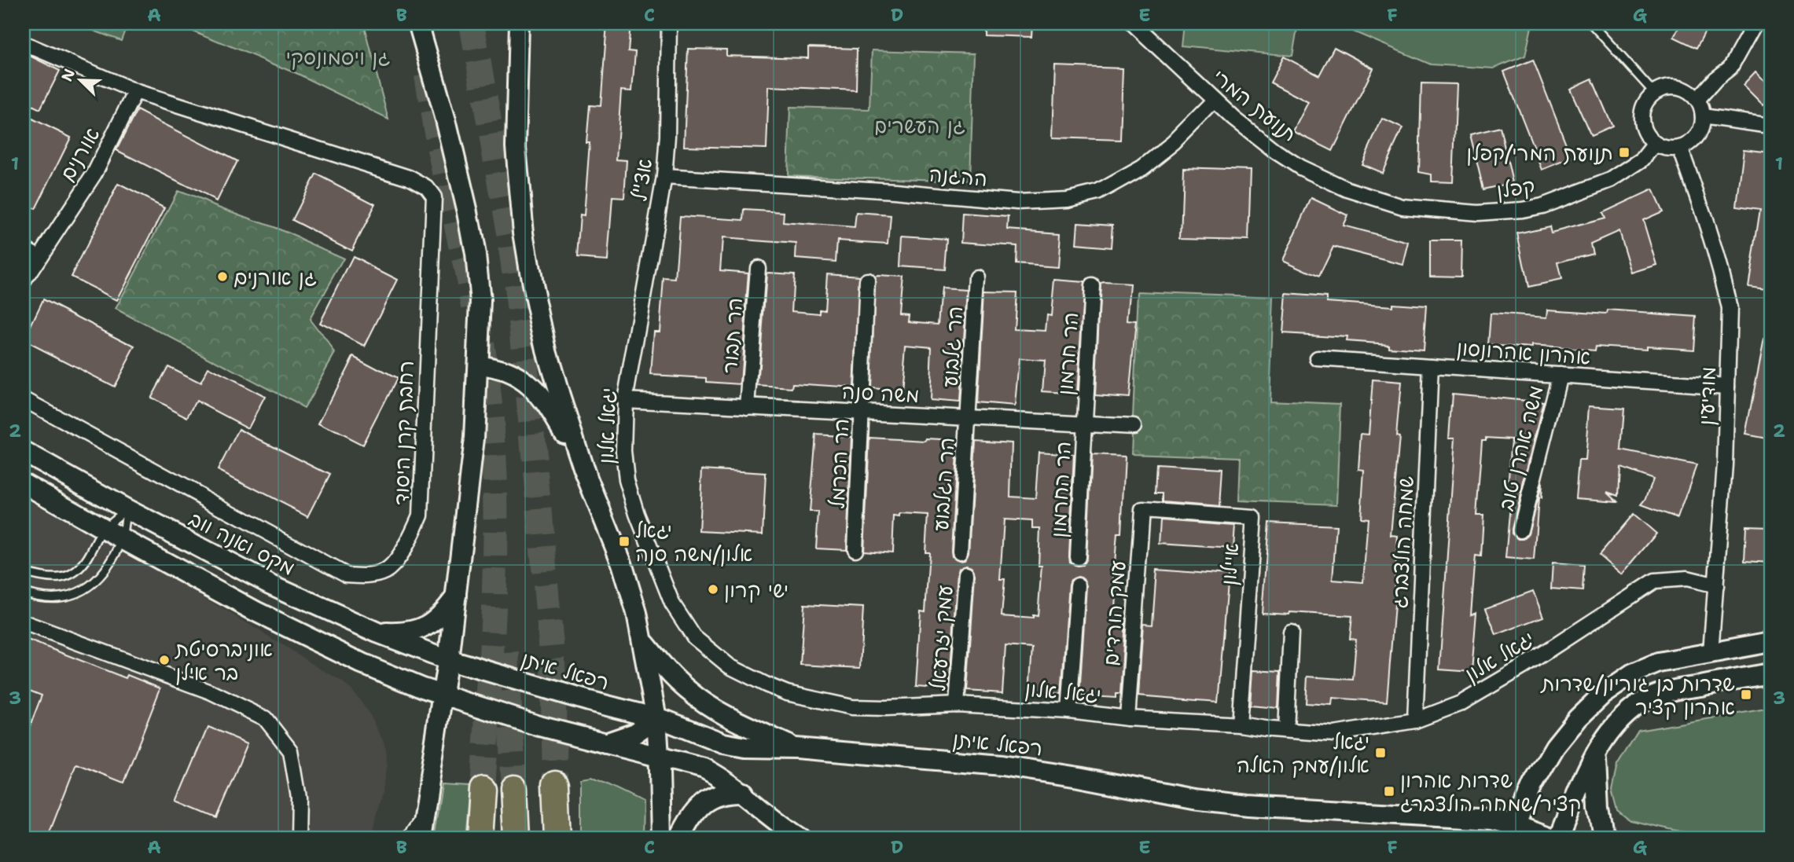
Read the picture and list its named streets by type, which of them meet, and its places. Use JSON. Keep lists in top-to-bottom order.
{
  "streets": {
    "main road": ["מקס ואנה ווב", "רפאל איתן"],
    "street": [
      "תנועת המרי",
      "אורנים",
      "ההגנה",
      "אצ\"ל",
      "קפלן",
      "הר תבור",
      "הר גלבוע",
      "אהרון אהרונסון",
      "הר חרמון",
      "משה סנה",
      "מודיעין",
      "יגאל אלון",
      "רחבת קרן היסוד",
      "משה אהרן טוב",
      "הר הכרמל",
      "הר הגלבוע",
      "הר החרמון",
      "שמחה הולצברג",
      "איילון",
      "עמק הורדים",
      "עמק יזרעאל"
    ]
  },
  "crossings": [
    ["תנועת המרי", "ההגנה"],
    ["תנועת המרי", "קפלן"],
    ["אורנים", "רחבת קרן היסוד"],
    ["ההגנה", "אצ\"ל"],
    ["אצ\"ל", "יגאל אלון"],
    ["קפלן", "מודיעין"],
    ["הר תבור", "משה סנה"],
    ["הר גלבוע", "משה סנה"],
    ["הר גלבוע", "הר הגלבוע"],
    ["אהרון אהרונסון", "מודיעין"],
    ["אהרון אהרונסון", "משה אהרן טוב"],
    ["אהרון אהרונסון", "שמחה הולצברג"],
    ["הר חרמון", "משה סנה"],
    ["הר חרמון", "הר החרמון"],
    ["משה סנה", "יגאל אלון"],
    ["משה סנה", "הר הכרמל"],
    ["משה סנה", "הר הגלבוע"],
    ["משה סנה", "הר החרמון"],
    ["מודיעין", "יגאל אלון"],
    ["יגאל אלון", "שמחה הולצברג"],
    ["יגאל אלון", "איילון"],
    ["יגאל אלון", "עמק הורדים"],
    ["יגאל אלון", "עמק יזרעאל"],
    ["מקס ואנה ווב", "רפאל איתן"],
    ["איילון", "עמק הורדים"]
  ],
  "parks": ["גן ויסמונסקי", "גן העשרים"],
  "places": {
    "transit": [
      "תנועת המרי/קפלן",
      "יגאל אלון/משה סנה",
      "שדרות בן גוריון/שדרות אהרון קציר",
      "יגאל אלון/עמק האלה",
      "שדרות אהרון קציר/שמחה הולצברג"
    ],
    "other": ["גן אורנים", "ישי קרון", "אוניברסיטת בר אילן"]
  },
  "north": "top left",
  "grid": {
    "columns": [
      "A",
      "B",
      "C",
      "D",
      "E",
      "F",
      "G"
    ],
    "rows": ["1", "2", "3"]
  }
}
